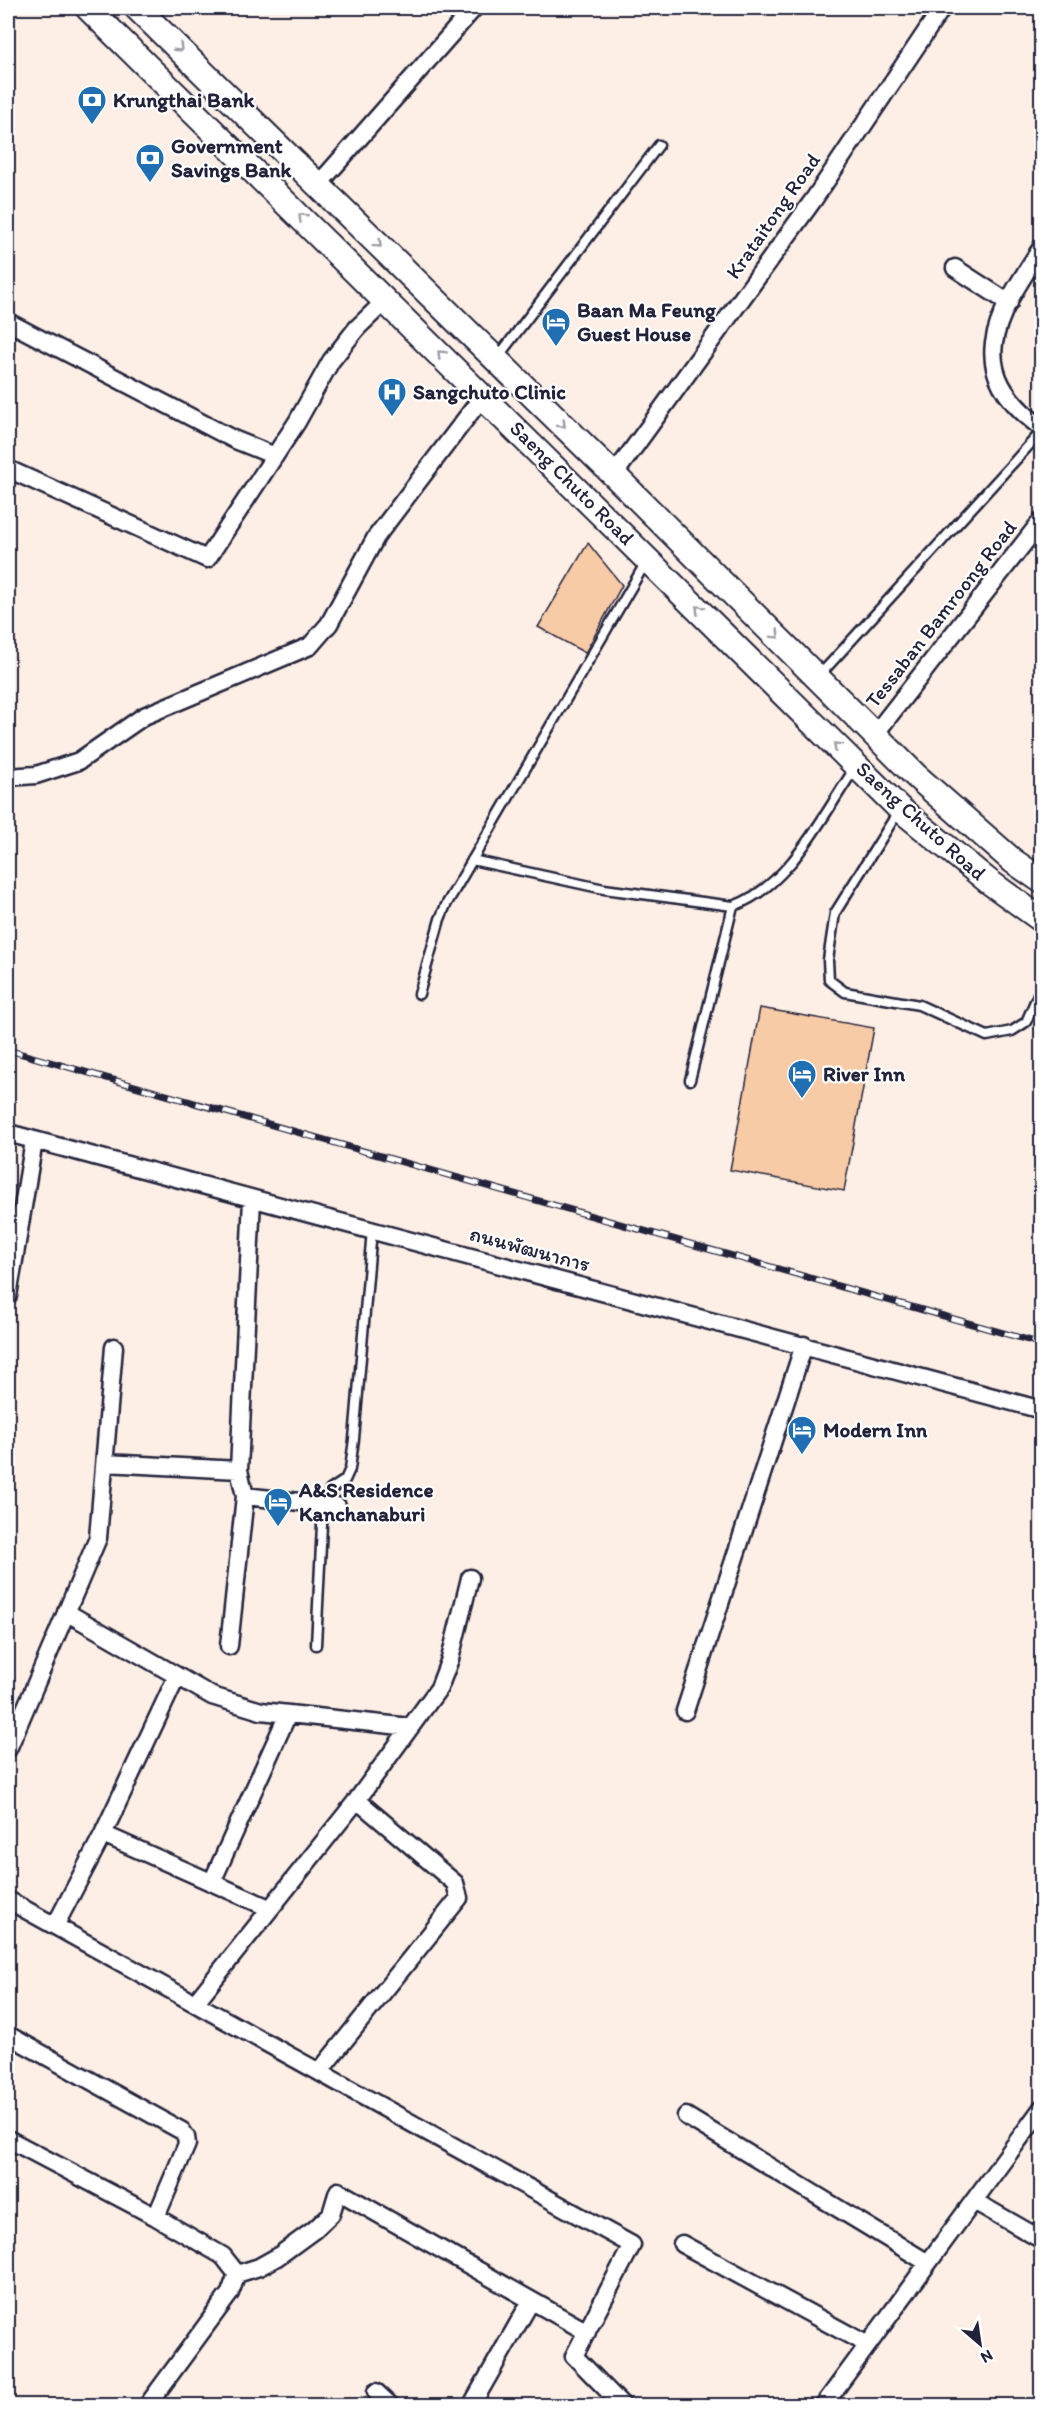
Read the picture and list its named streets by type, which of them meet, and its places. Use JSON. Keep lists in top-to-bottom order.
{
  "streets": {
    "main road": ["Saeng Chuto Road"],
    "street": ["Krataitong Road", "Tessaban Bamroong Road", "ถนนพัฒนาการ"]
  },
  "crossings": [
    ["Krataitong Road", "Saeng Chuto Road"],
    ["Saeng Chuto Road", "Tessaban Bamroong Road"]
  ],
  "places": {
    "bank": ["Krungthai Bank", "Government Savings Bank"],
    "hotel": [
      "Baan Ma Feung Guest House",
      "River Inn",
      "Modern Inn",
      "A&S Residence Kanchanaburi"
    ],
    "hospital": ["Sangchuto Clinic"]
  },
  "north": "bottom right"
}
